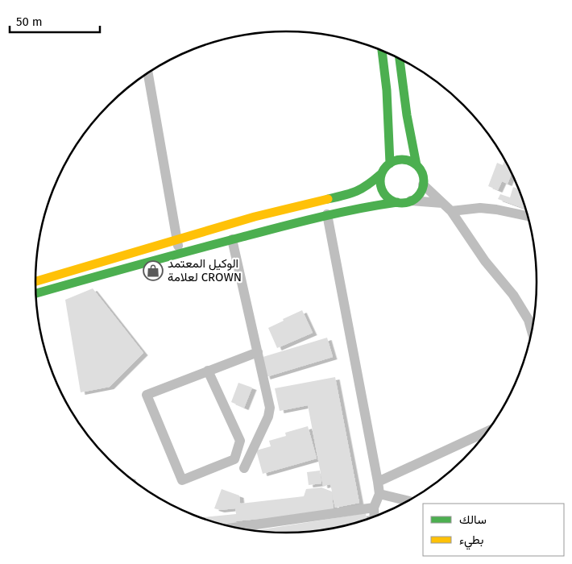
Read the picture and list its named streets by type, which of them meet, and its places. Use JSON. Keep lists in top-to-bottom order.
{
  "places": {
    "shop": ["الوكيل المعتمد لعلامة CROWN"]
  },
  "legend": ["سالك", "بطيء"],
  "scale_bar": "50 m"
}
